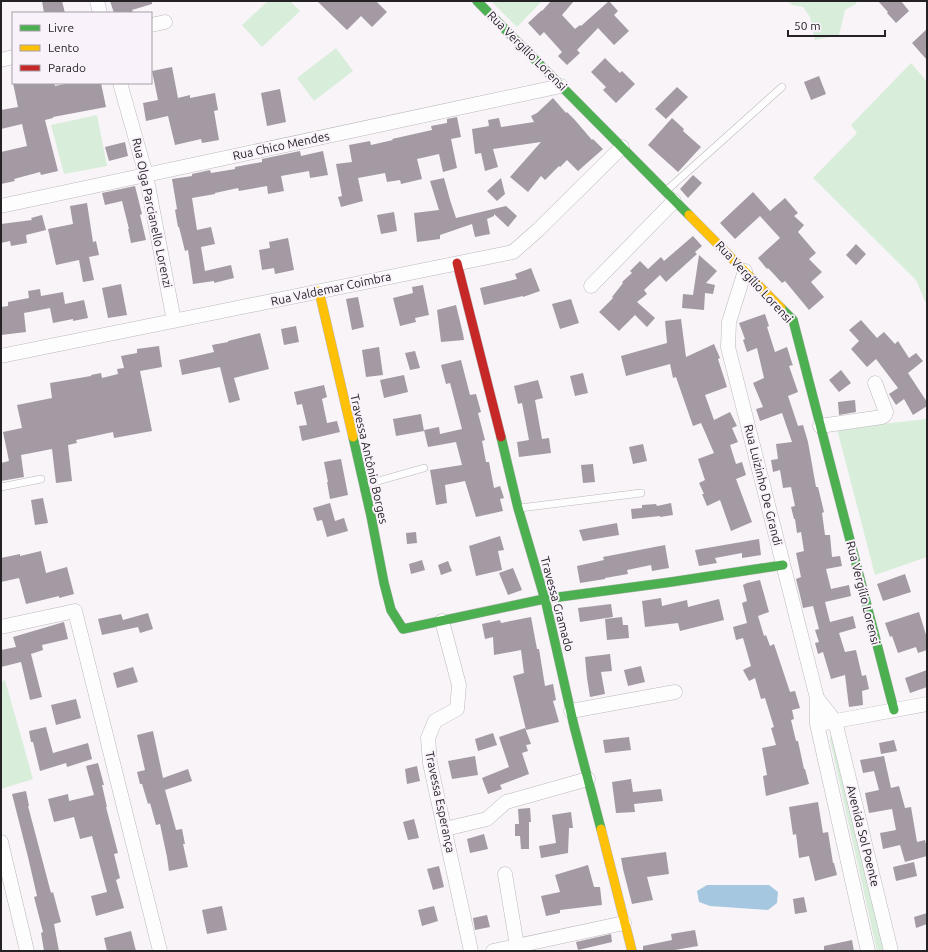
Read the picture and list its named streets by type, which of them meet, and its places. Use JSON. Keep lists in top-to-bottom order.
{
  "streets": {
    "street": [
      "Rua Vergílio Lorensi",
      "Rua Chico Mendes",
      "Rua Olga Parcianello Lorenzi",
      "Rua Valdemar Coimbra",
      "Travessa Antônio Borges",
      "Rua Luizinho De Grandi",
      "Travessa Gramado",
      "Travessa Esperança",
      "Avenida Sol Poente"
    ]
  },
  "crossings": [
    ["Rua Vergílio Lorensi", "Rua Chico Mendes"],
    ["Rua Vergílio Lorensi", "Rua Valdemar Coimbra"],
    ["Rua Vergílio Lorensi", "Rua Luizinho De Grandi"],
    ["Rua Chico Mendes", "Rua Olga Parcianello Lorenzi"],
    ["Rua Olga Parcianello Lorenzi", "Rua Valdemar Coimbra"],
    ["Rua Valdemar Coimbra", "Travessa Antônio Borges"],
    ["Rua Valdemar Coimbra", "Travessa Gramado"],
    ["Travessa Antônio Borges", "Travessa Esperança"],
    ["Rua Luizinho De Grandi", "Avenida Sol Poente"]
  ],
  "legend": ["Livre", "Lento", "Parado"],
  "scale_bar": "50 m"
}
